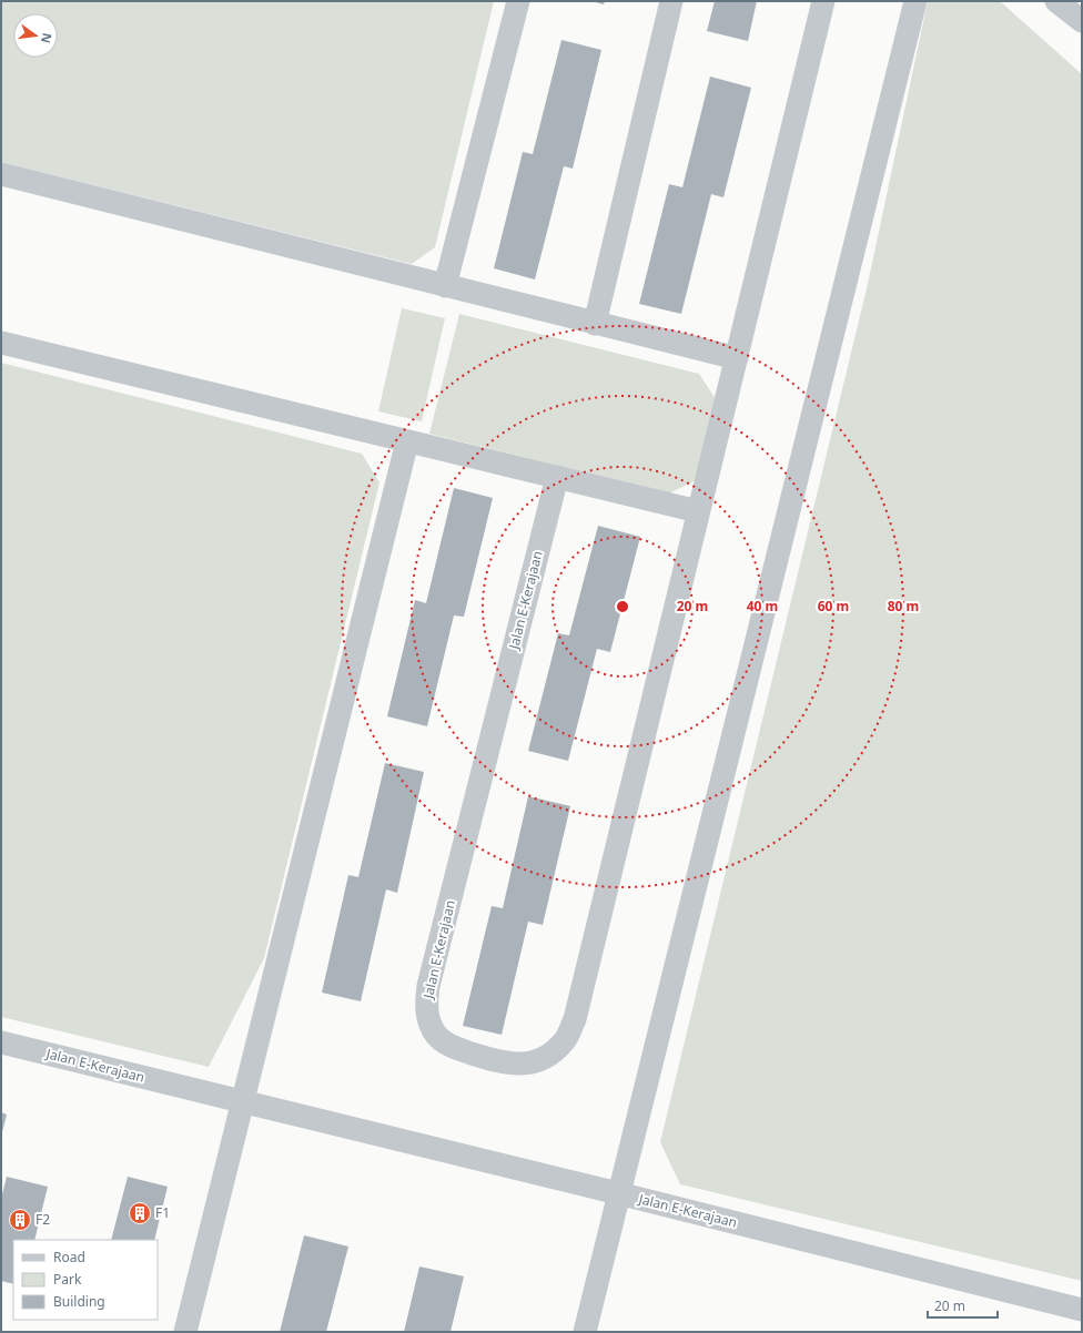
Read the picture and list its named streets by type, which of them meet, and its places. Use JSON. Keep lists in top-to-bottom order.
{
  "streets": {
    "street": ["Jalan E-Kerajaan"]
  },
  "places": {
    "building": ["F1", "F2"]
  },
  "legend": ["Road", "Park", "Building"],
  "scale_bar": "20 m",
  "north": "right",
  "rings": [
    "20 m",
    "40 m",
    "60 m",
    "80 m"
  ]
}
